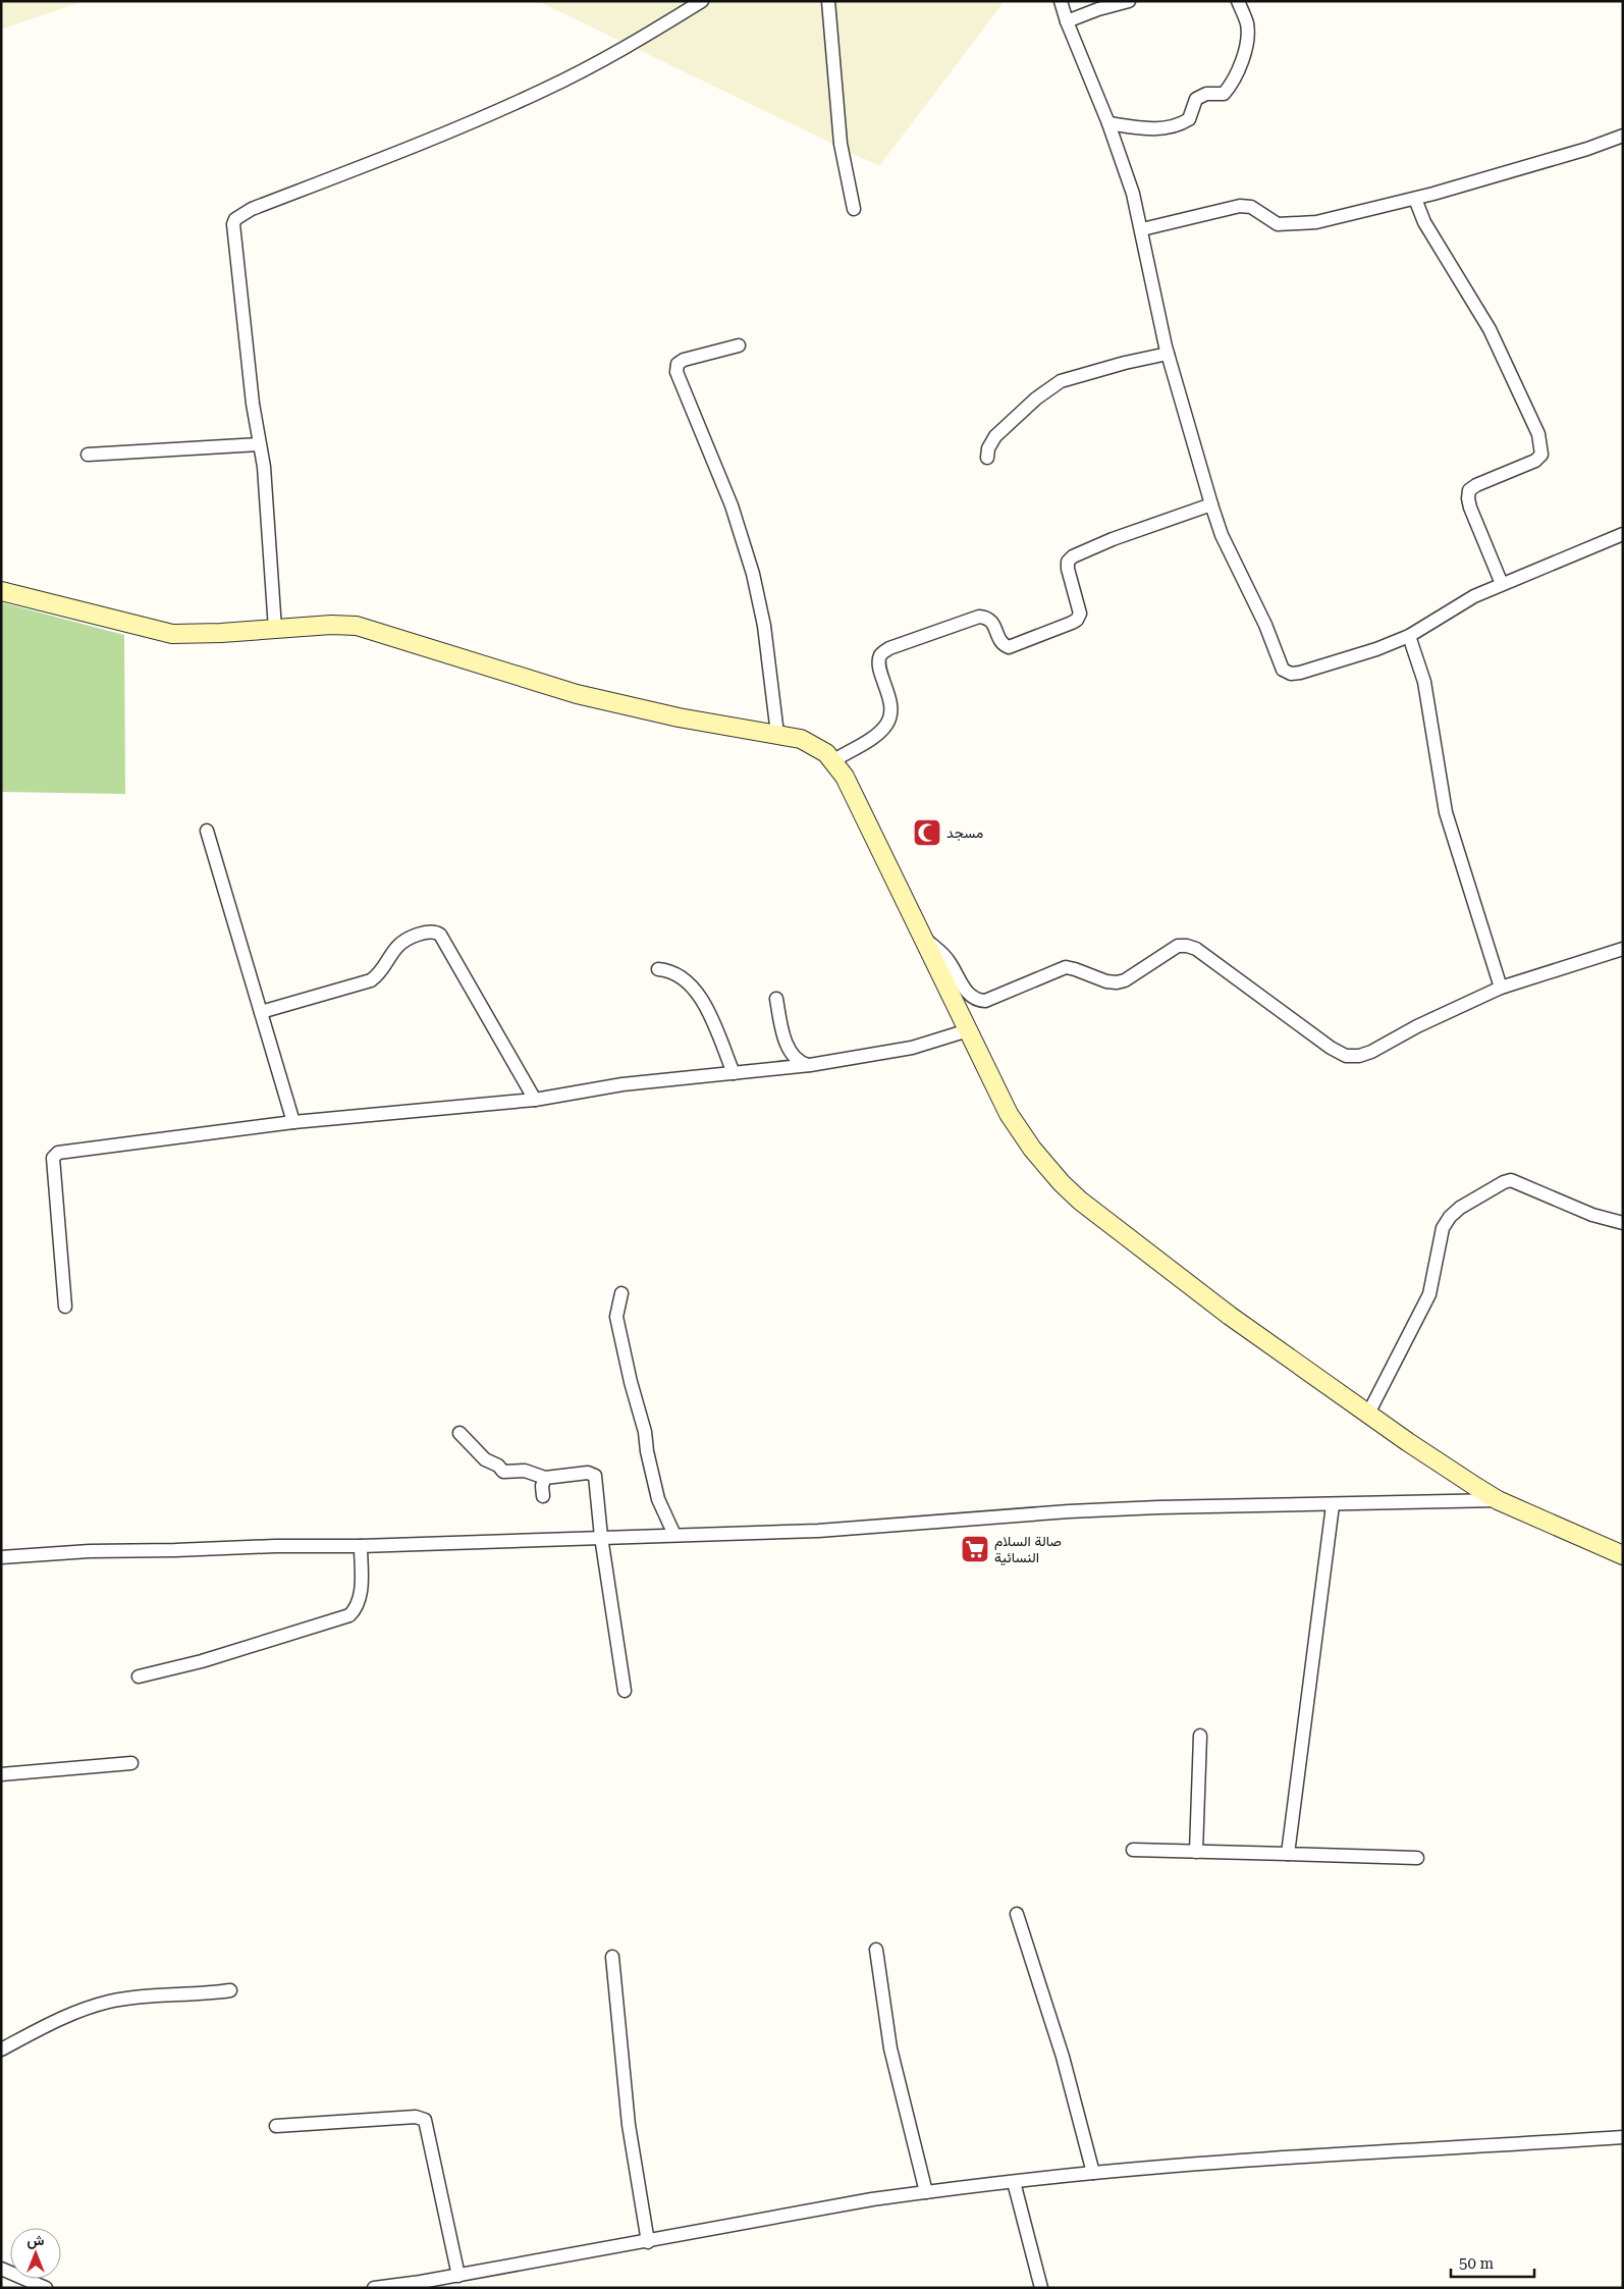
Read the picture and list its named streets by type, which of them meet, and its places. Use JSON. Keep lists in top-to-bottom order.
{
  "places": {
    "mosque": ["مسجد"],
    "supermarket": ["صالة السلام النسائية"]
  },
  "scale_bar": "50 m",
  "north": "top"
}
